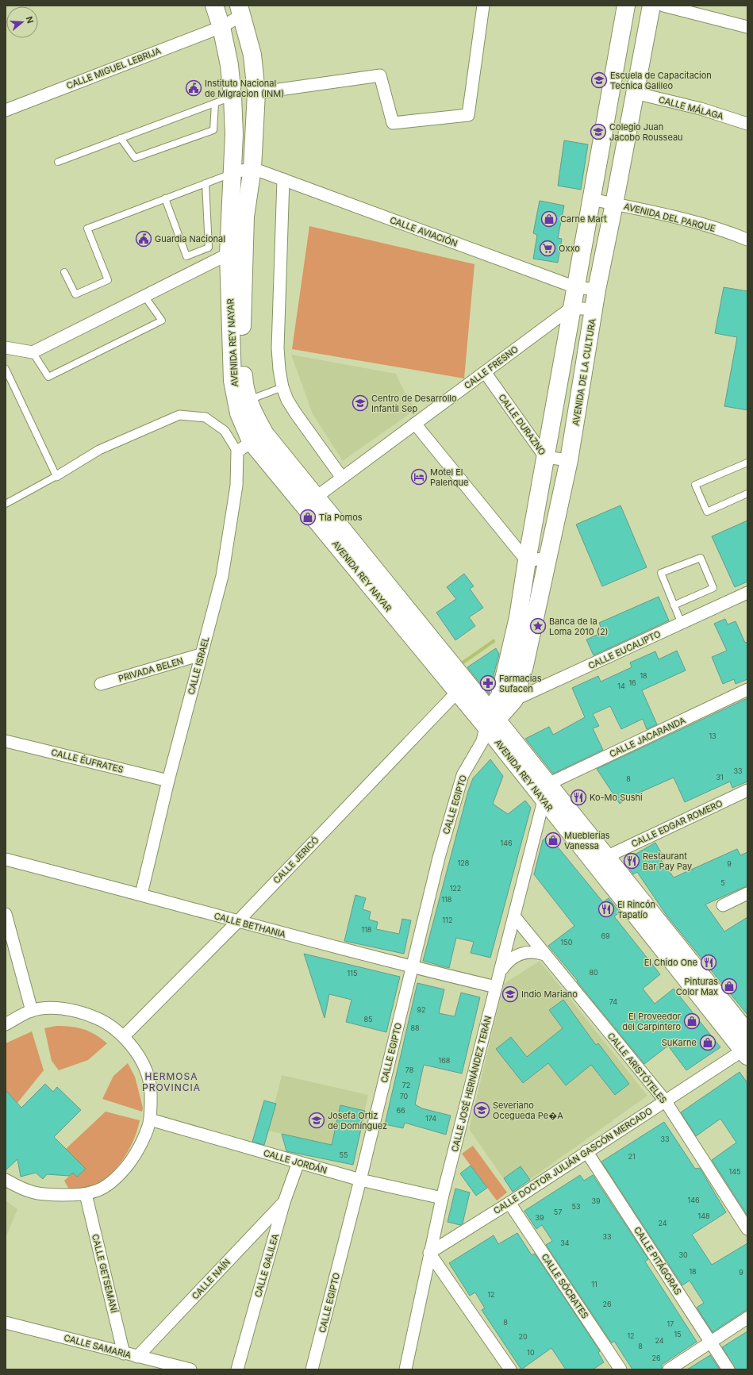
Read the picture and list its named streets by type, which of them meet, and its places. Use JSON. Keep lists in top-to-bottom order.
{
  "streets": {
    "main road": ["AVENIDA REY NAYAR", "AVENIDA DE LA CULTURA"],
    "street": [
      "CALLE MIGUEL LEBRIJA",
      "CALLE MÁLAGA",
      "AVENIDA DEL PARQUE",
      "CALLE AVIACIÓN",
      "CALLE FRESNO",
      "CALLE DURAZNO",
      "CALLE EUCALIPTO",
      "CALLE ISRAEL",
      "PRIVADA BELEN",
      "CALLE JACARANDA",
      "CALLE ÉUFRATES",
      "CALLE EGIPTO",
      "CALLE EDGAR ROMERO",
      "CALLE JERICÓ",
      "CALLE BETHANIA",
      "CALLE ARISTÓTELES",
      "CALLE JOSÉ HERNÁNDEZ TERÁN",
      "CALLE DOCTOR JULIÁN GASCÓN MERCADO",
      "CALLE JORDÁN",
      "CALLE PITÁGORAS",
      "CALLE GALILEA",
      "CALLE GETSEMANÍ",
      "CALLE NAÍN",
      "CALLE SÓCRATES",
      "CALLE SAMARIA"
    ]
  },
  "crossings": [
    ["CALLE MIGUEL LEBRIJA", "AVENIDA REY NAYAR"],
    ["CALLE MÁLAGA", "AVENIDA DE LA CULTURA"],
    ["AVENIDA DEL PARQUE", "AVENIDA DE LA CULTURA"],
    ["CALLE AVIACIÓN", "AVENIDA REY NAYAR"],
    ["CALLE AVIACIÓN", "AVENIDA DE LA CULTURA"],
    ["AVENIDA REY NAYAR", "CALLE FRESNO"],
    ["AVENIDA REY NAYAR", "AVENIDA DE LA CULTURA"],
    ["AVENIDA REY NAYAR", "CALLE JACARANDA"],
    ["AVENIDA REY NAYAR", "CALLE EGIPTO"],
    ["AVENIDA REY NAYAR", "CALLE EDGAR ROMERO"],
    ["AVENIDA REY NAYAR", "CALLE JERICÓ"],
    ["AVENIDA REY NAYAR", "CALLE JOSÉ HERNÁNDEZ TERÁN"],
    ["AVENIDA REY NAYAR", "CALLE DOCTOR JULIÁN GASCÓN MERCADO"],
    ["CALLE FRESNO", "AVENIDA DE LA CULTURA"],
    ["CALLE FRESNO", "CALLE DURAZNO"],
    ["AVENIDA DE LA CULTURA", "CALLE DURAZNO"],
    ["AVENIDA DE LA CULTURA", "CALLE EUCALIPTO"],
    ["AVENIDA DE LA CULTURA", "CALLE EGIPTO"],
    ["CALLE ISRAEL", "PRIVADA BELEN"],
    ["CALLE ISRAEL", "CALLE ÉUFRATES"],
    ["CALLE ISRAEL", "CALLE BETHANIA"],
    ["CALLE JACARANDA", "CALLE JOSÉ HERNÁNDEZ TERÁN"],
    ["CALLE EGIPTO", "CALLE BETHANIA"],
    ["CALLE EGIPTO", "CALLE JORDÁN"],
    ["CALLE JERICÓ", "CALLE BETHANIA"],
    ["CALLE BETHANIA", "CALLE JOSÉ HERNÁNDEZ TERÁN"],
    ["CALLE ARISTÓTELES", "CALLE JOSÉ HERNÁNDEZ TERÁN"],
    ["CALLE ARISTÓTELES", "CALLE DOCTOR JULIÁN GASCÓN MERCADO"],
    ["CALLE JOSÉ HERNÁNDEZ TERÁN", "CALLE DOCTOR JULIÁN GASCÓN MERCADO"],
    ["CALLE JOSÉ HERNÁNDEZ TERÁN", "CALLE JORDÁN"],
    ["CALLE DOCTOR JULIÁN GASCÓN MERCADO", "CALLE PITÁGORAS"],
    ["CALLE DOCTOR JULIÁN GASCÓN MERCADO", "CALLE SÓCRATES"],
    ["CALLE JORDÁN", "CALLE GALILEA"],
    ["CALLE GALILEA", "CALLE NAÍN"],
    ["CALLE GETSEMANÍ", "CALLE SAMARIA"],
    ["CALLE NAÍN", "CALLE SAMARIA"]
  ],
  "districts": ["HERMOSA PROVINCIA"],
  "places": {
    "school or university": [
      "Escuela de Capacitacion Tecnica Galileo",
      "Colegio Juan Jacobo Rousseau",
      "Centro de Desarrollo Infantil Sep",
      "Indio Mariano",
      "Severiano Ocegueda Pe�A",
      "Josefa Ortiz de Domínguez"
    ],
    "public building": ["Instituto Nacional de Migracion (INM)", "Guardia Nacional"],
    "shop": [
      "Carne Mart",
      "Tía Pomos",
      "Mueblerías Vanessa",
      "Pinturas Color Max",
      "El Proveedor del Carpintero",
      "SuKarne"
    ],
    "supermarket": ["Oxxo"],
    "hotel": ["Motel El Palenque"],
    "place": ["Banca de la Loma 2010 (2)"],
    "pharmacy": ["Farmacias Sufacen"],
    "restaurant": [
      "Ko-Mo Sushi",
      "Restaurant Bar Pay Pay",
      "El Rincón Tapatío",
      "El Chido One"
    ]
  },
  "house_numbers": [
    "18",
    "16",
    "14",
    "13",
    "33",
    "31",
    "8",
    "146",
    "128",
    "9",
    "5",
    "122",
    "118",
    "112",
    "118",
    "69",
    "150",
    "80",
    "115",
    "74",
    "92",
    "85",
    "88",
    "168",
    "78",
    "72",
    "70",
    "66",
    "174",
    "33",
    "55",
    "21",
    "145",
    "146",
    "39",
    "53",
    "57",
    "148",
    "39",
    "24",
    "33",
    "34",
    "30",
    "18",
    "9",
    "11",
    "12",
    "26",
    "8",
    "17",
    "15",
    "12",
    "20",
    "24",
    "8",
    "10",
    "26"
  ],
  "north": "right"
}
